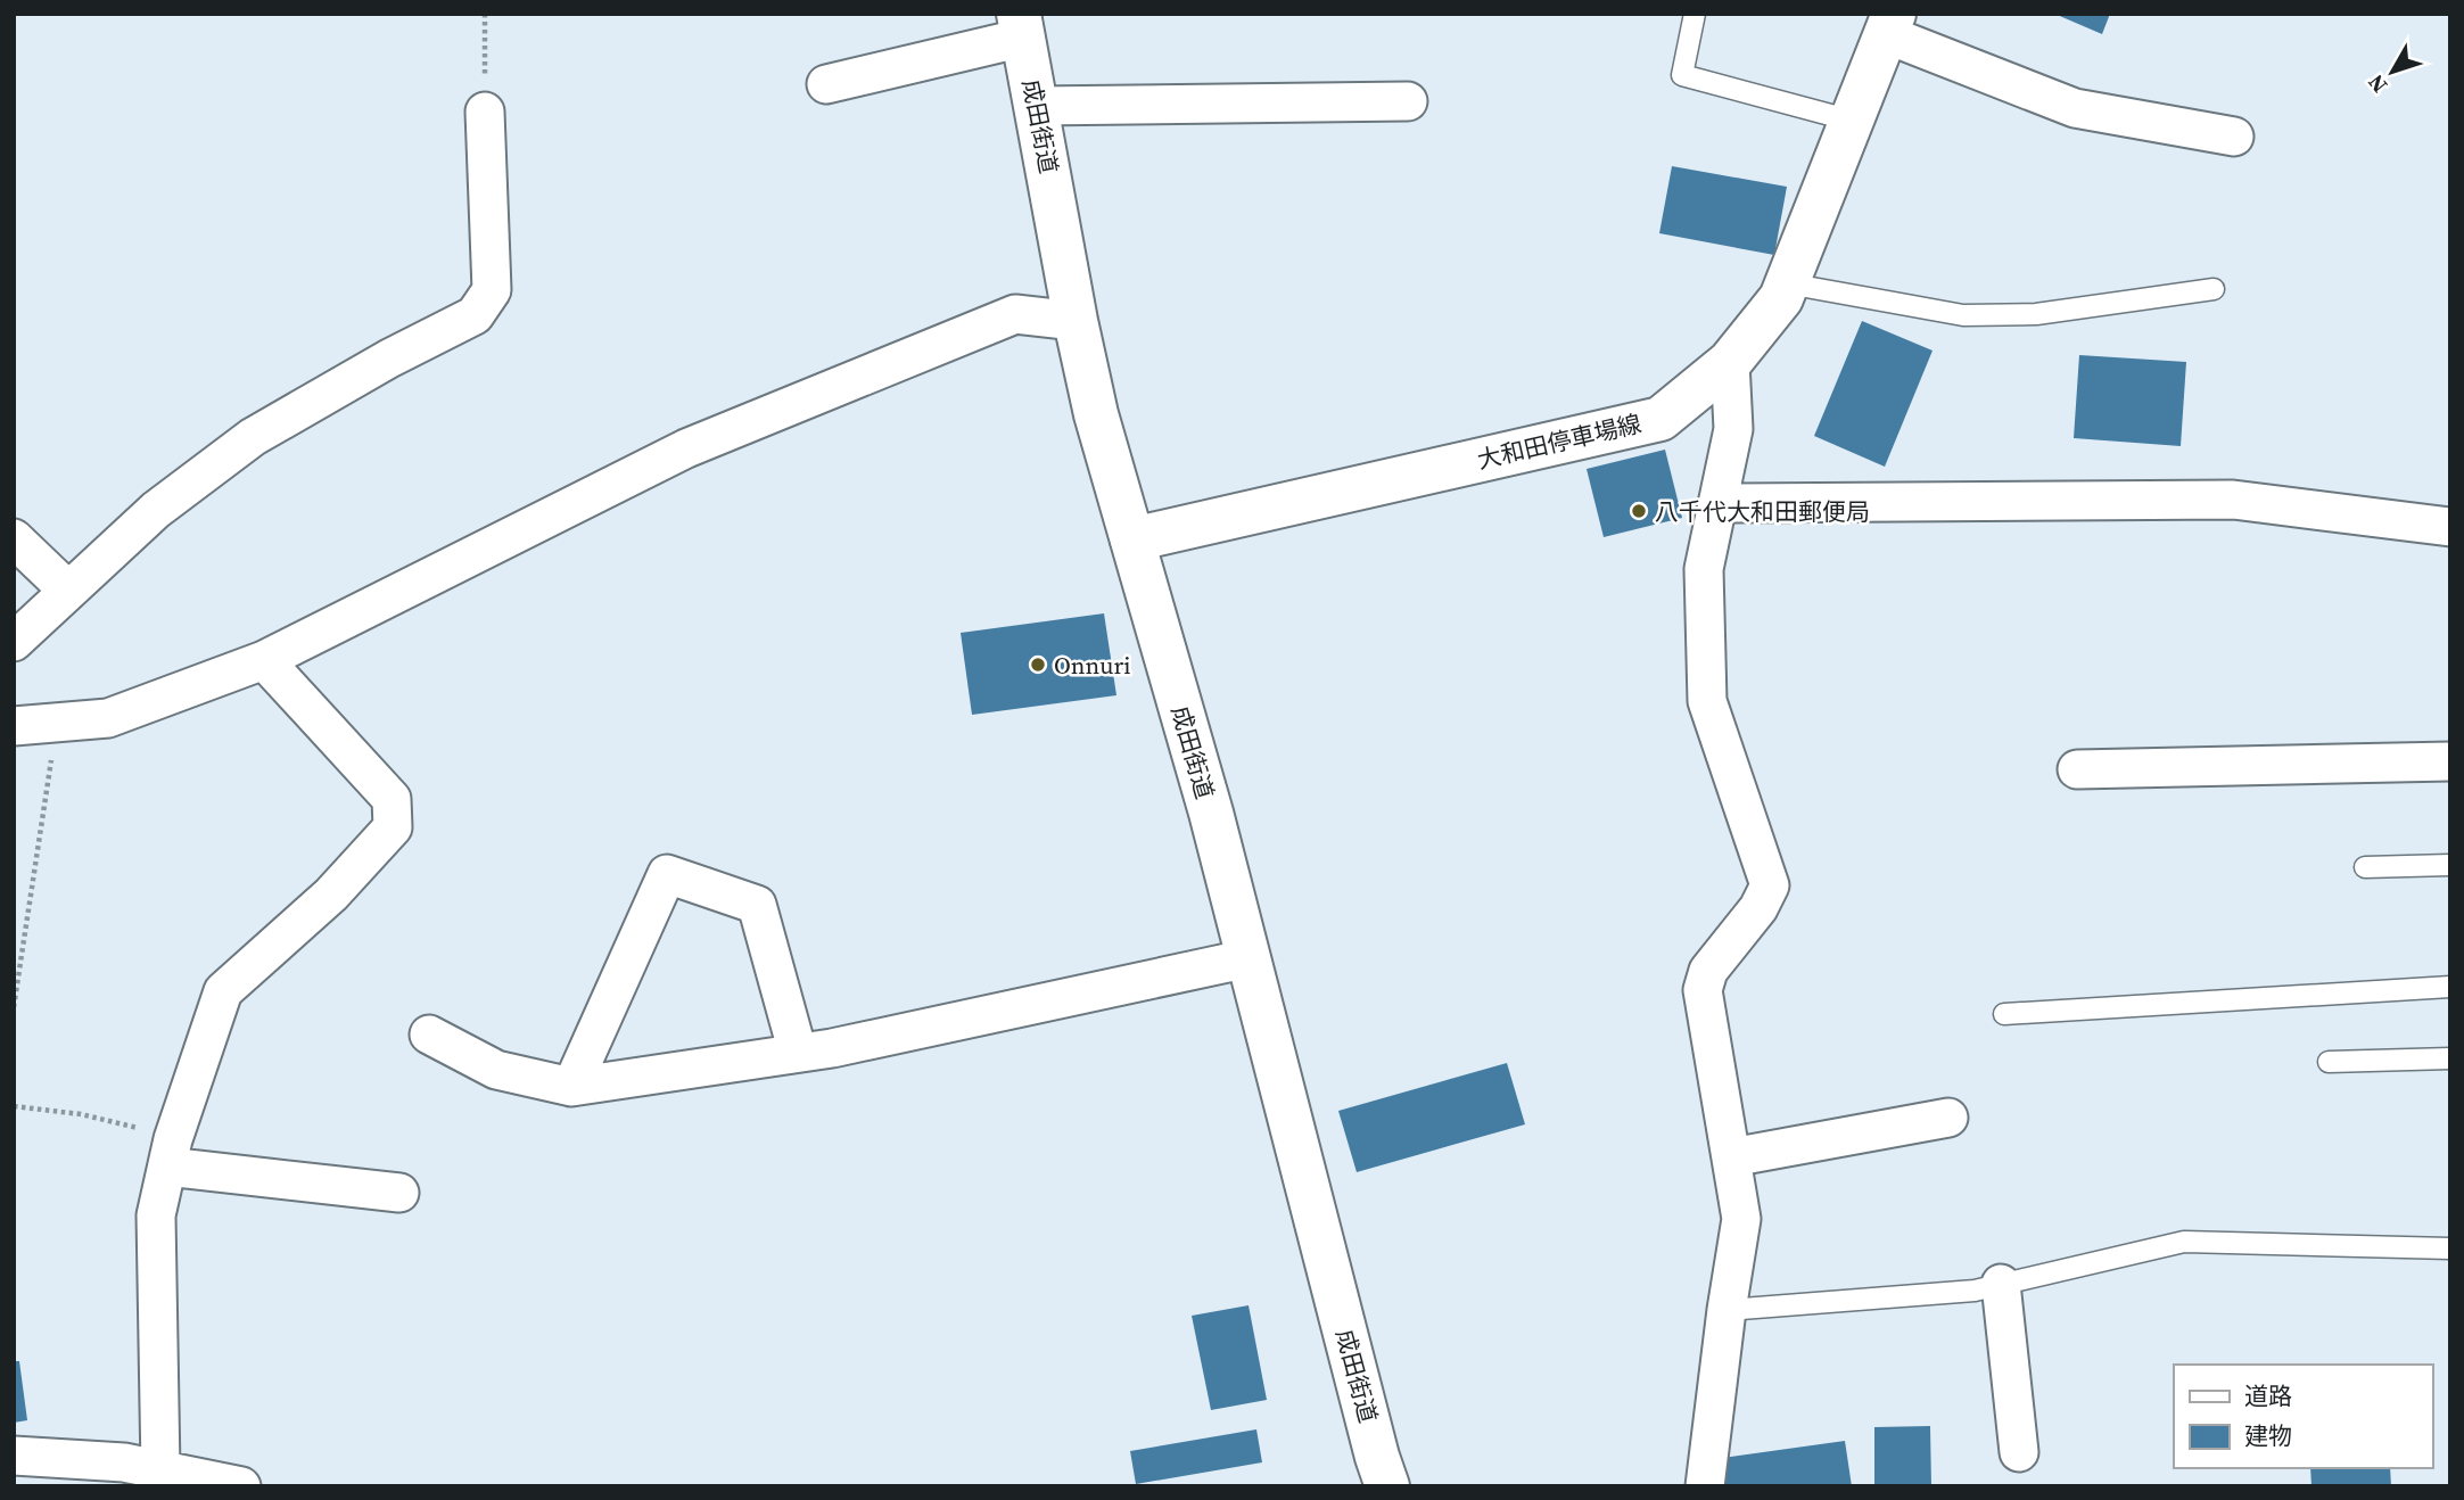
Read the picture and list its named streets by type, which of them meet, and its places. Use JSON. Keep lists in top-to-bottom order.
{
  "streets": {
    "main road": ["成田街道", "大和田停車場線"]
  },
  "crossings": [
    ["成田街道", "大和田停車場線"]
  ],
  "places": ["八千代大和田郵便局", "Onnuri"],
  "legend": ["道路", "建物"],
  "north": "bottom left"
}
